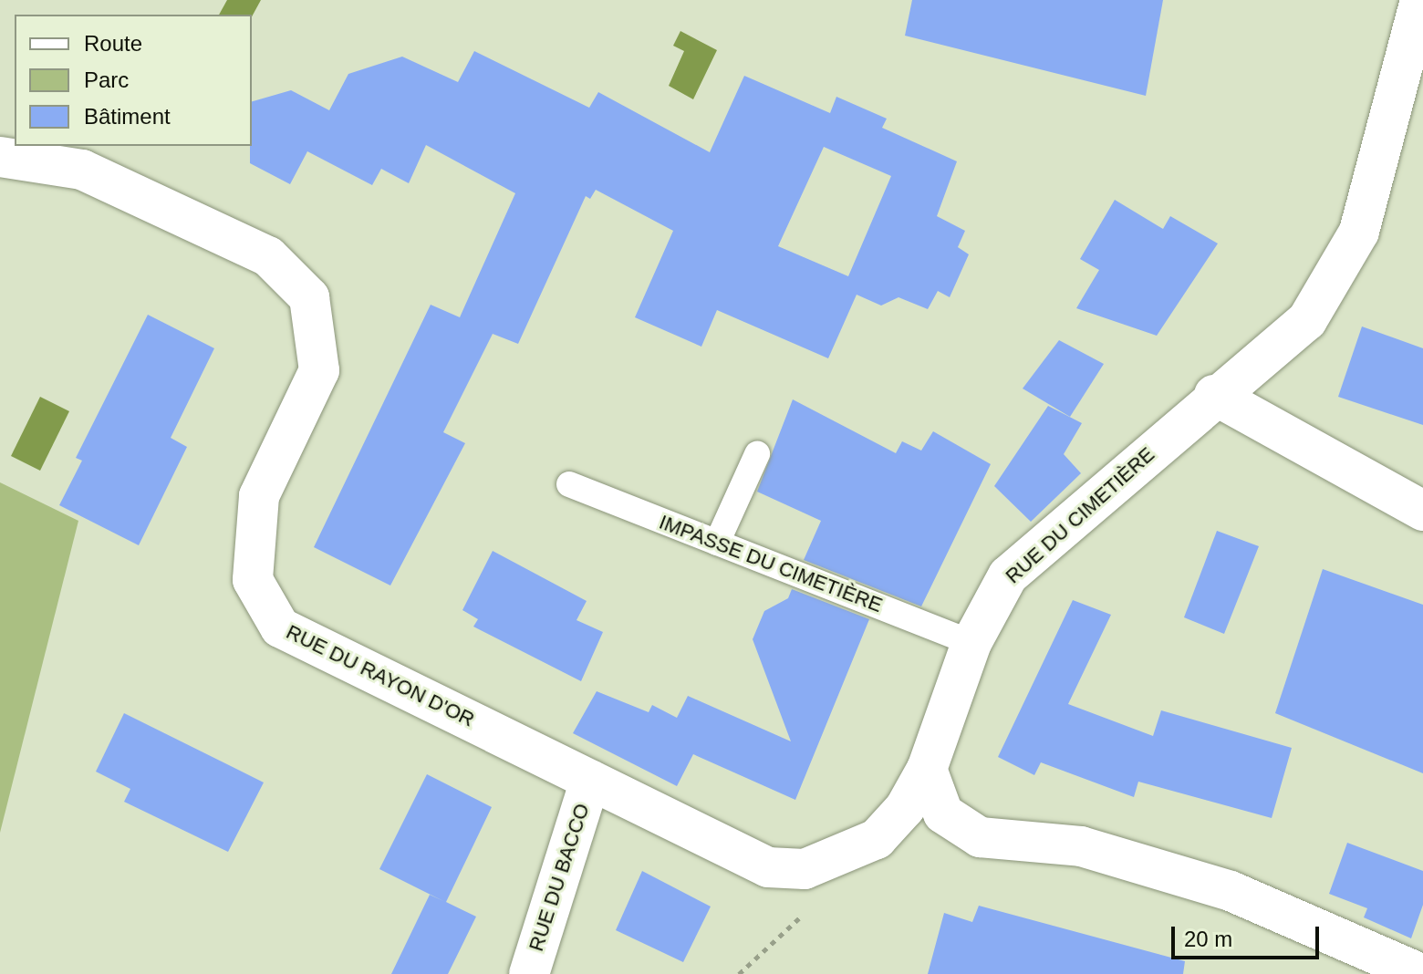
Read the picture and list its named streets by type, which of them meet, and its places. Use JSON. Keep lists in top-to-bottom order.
{
  "streets": {
    "street": ["RUE DU CIMETIÈRE", "RUE DU RAYON D'OR", "RUE DU BACCO"],
    "lane": ["IMPASSE DU CIMETIÈRE"]
  },
  "crossings": [
    ["RUE DU CIMETIÈRE", "IMPASSE DU CIMETIÈRE"],
    ["RUE DU CIMETIÈRE", "RUE DU RAYON D'OR"],
    ["RUE DU RAYON D'OR", "RUE DU BACCO"]
  ],
  "legend": ["Route", "Parc", "Bâtiment"],
  "scale_bar": "20 m"
}
